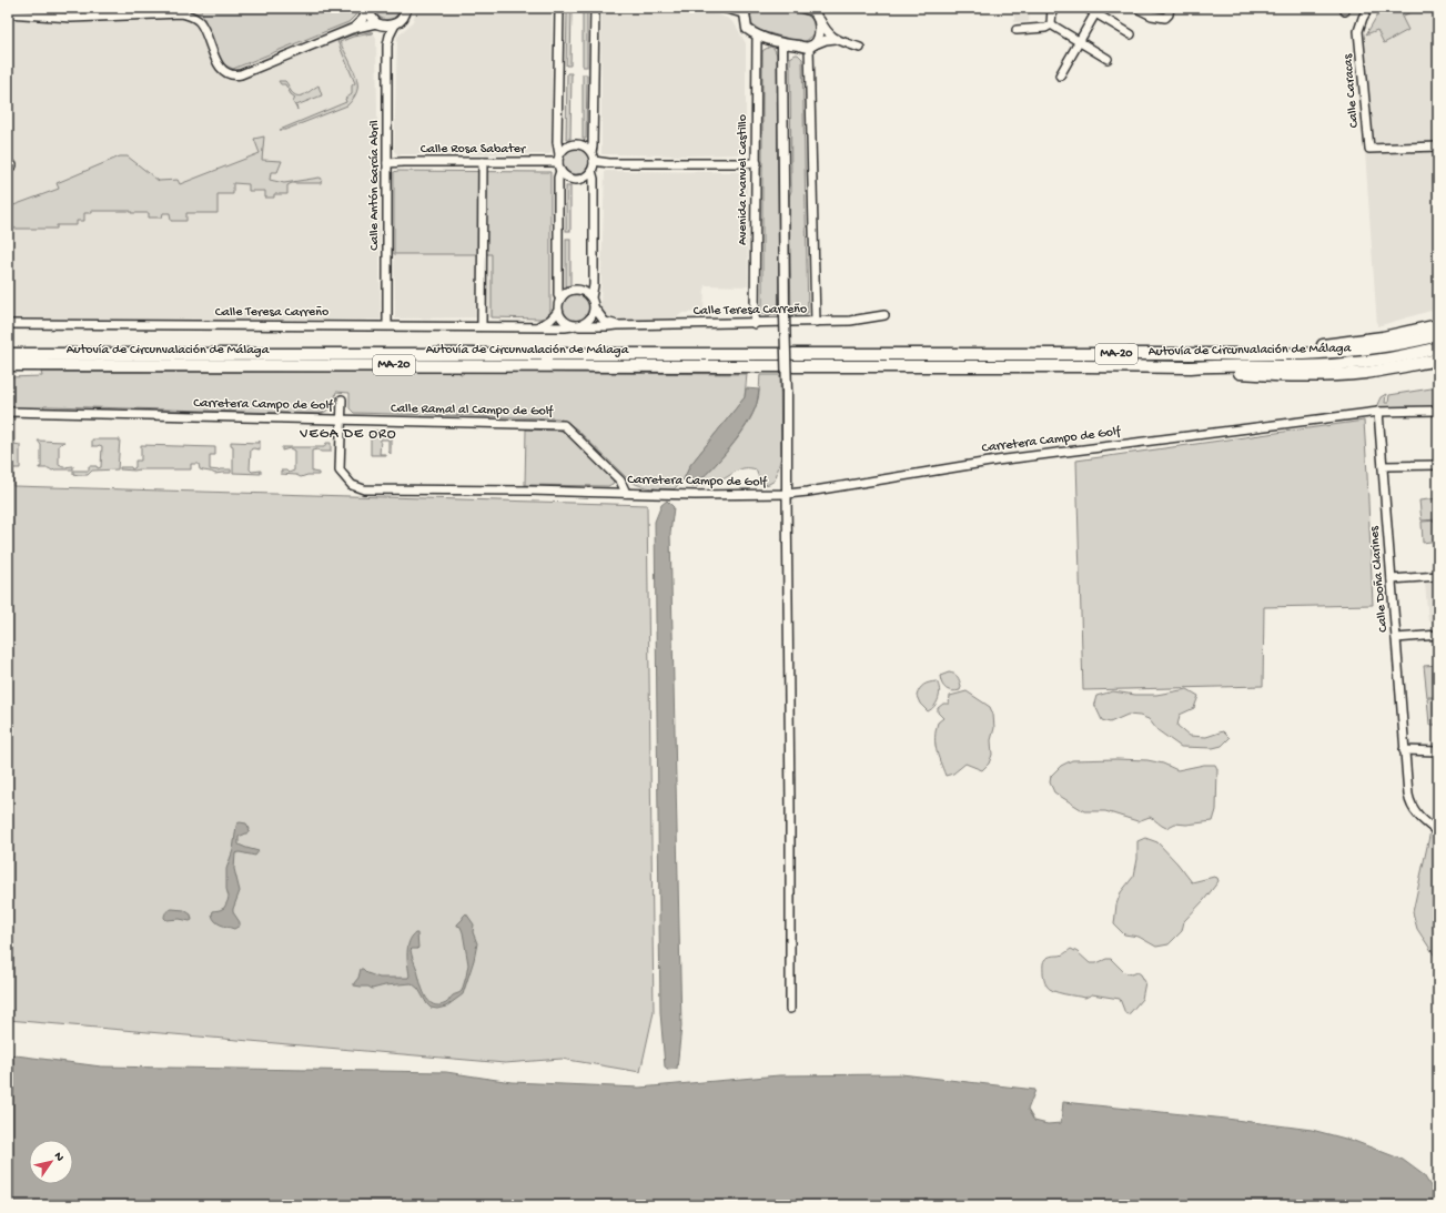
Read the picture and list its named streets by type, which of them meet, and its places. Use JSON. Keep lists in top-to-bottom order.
{
  "streets": {
    "highway": ["Autovía de Circunvalación de Málaga", "MA-20"],
    "street": [
      "Calle Caracas",
      "Calle Rosa Sabater",
      "Avenida Manuel Castillo",
      "Calle Antón García Abril",
      "Calle Teresa Carreño",
      "Carretera Campo de Golf",
      "Calle Ramal al Campo de Golf",
      "Calle Doña Clarines"
    ]
  },
  "crossings": [
    ["Calle Rosa Sabater", "Calle Antón García Abril"],
    ["Avenida Manuel Castillo", "Calle Teresa Carreño"],
    ["Calle Antón García Abril", "Calle Teresa Carreño"],
    ["Carretera Campo de Golf", "Calle Ramal al Campo de Golf"],
    ["Carretera Campo de Golf", "Calle Doña Clarines"]
  ],
  "districts": ["VEGA DE ORO"],
  "north": "top right"
}
